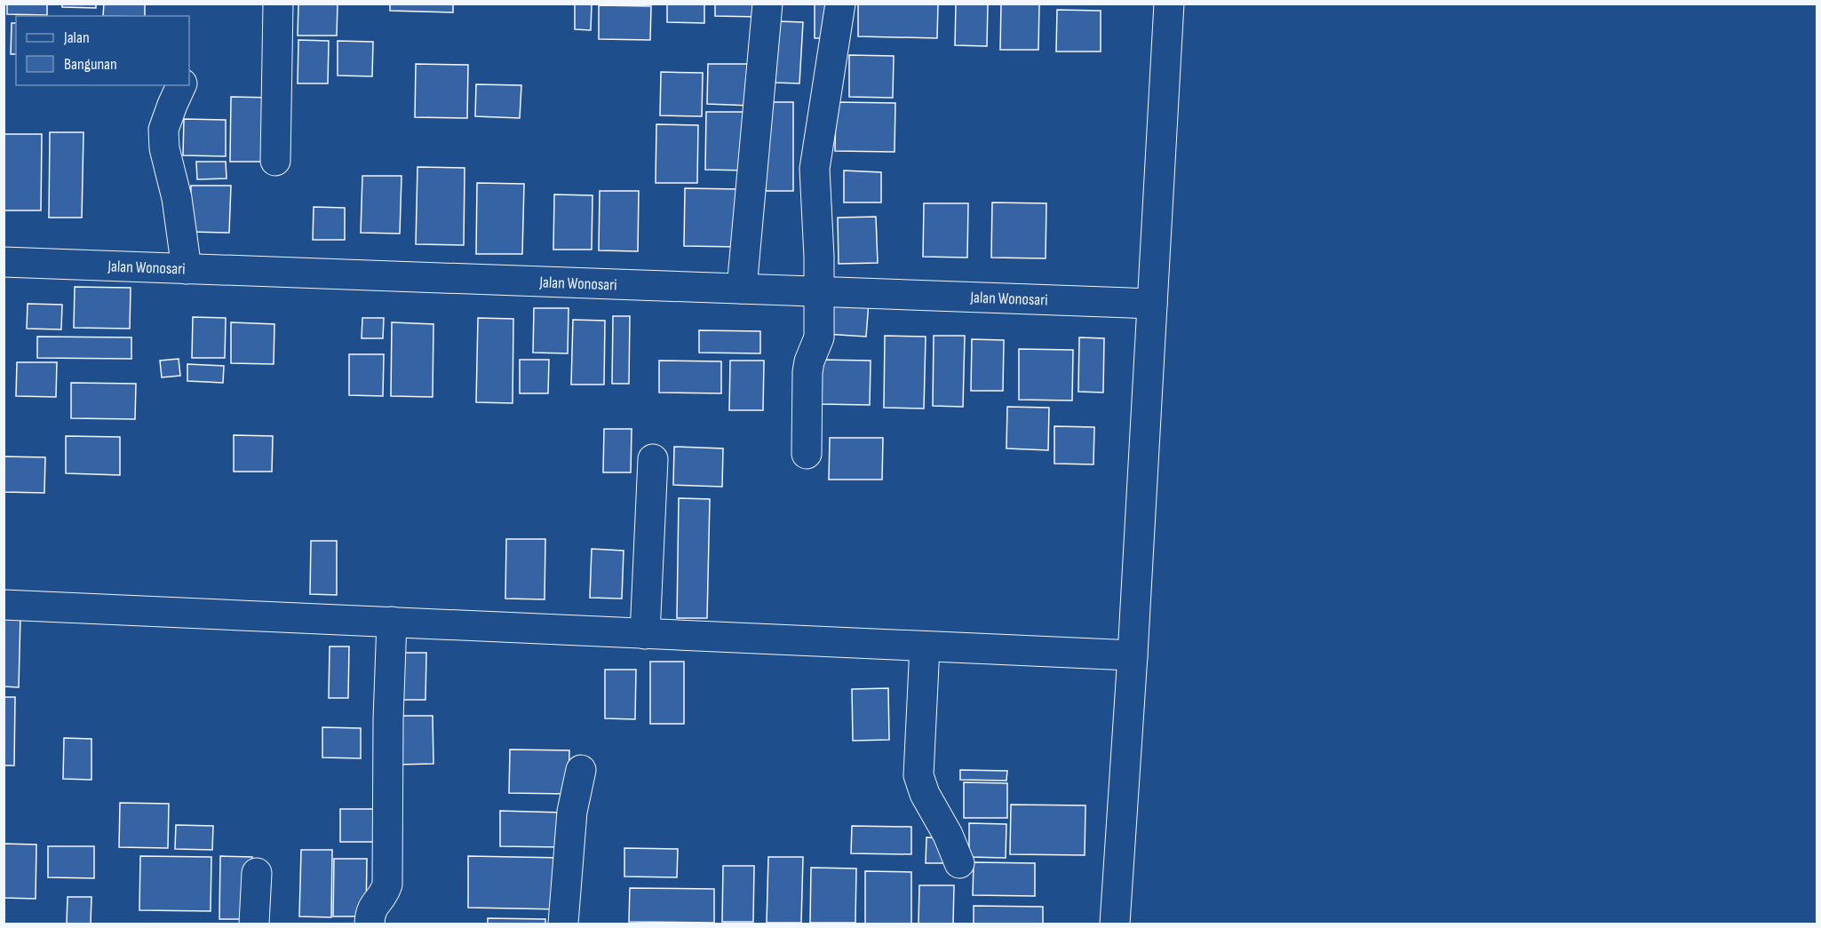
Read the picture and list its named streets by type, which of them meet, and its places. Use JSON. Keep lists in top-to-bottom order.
{
  "streets": {
    "street": ["Jalan Wonosari"]
  },
  "legend": ["Jalan", "Bangunan"]
}
